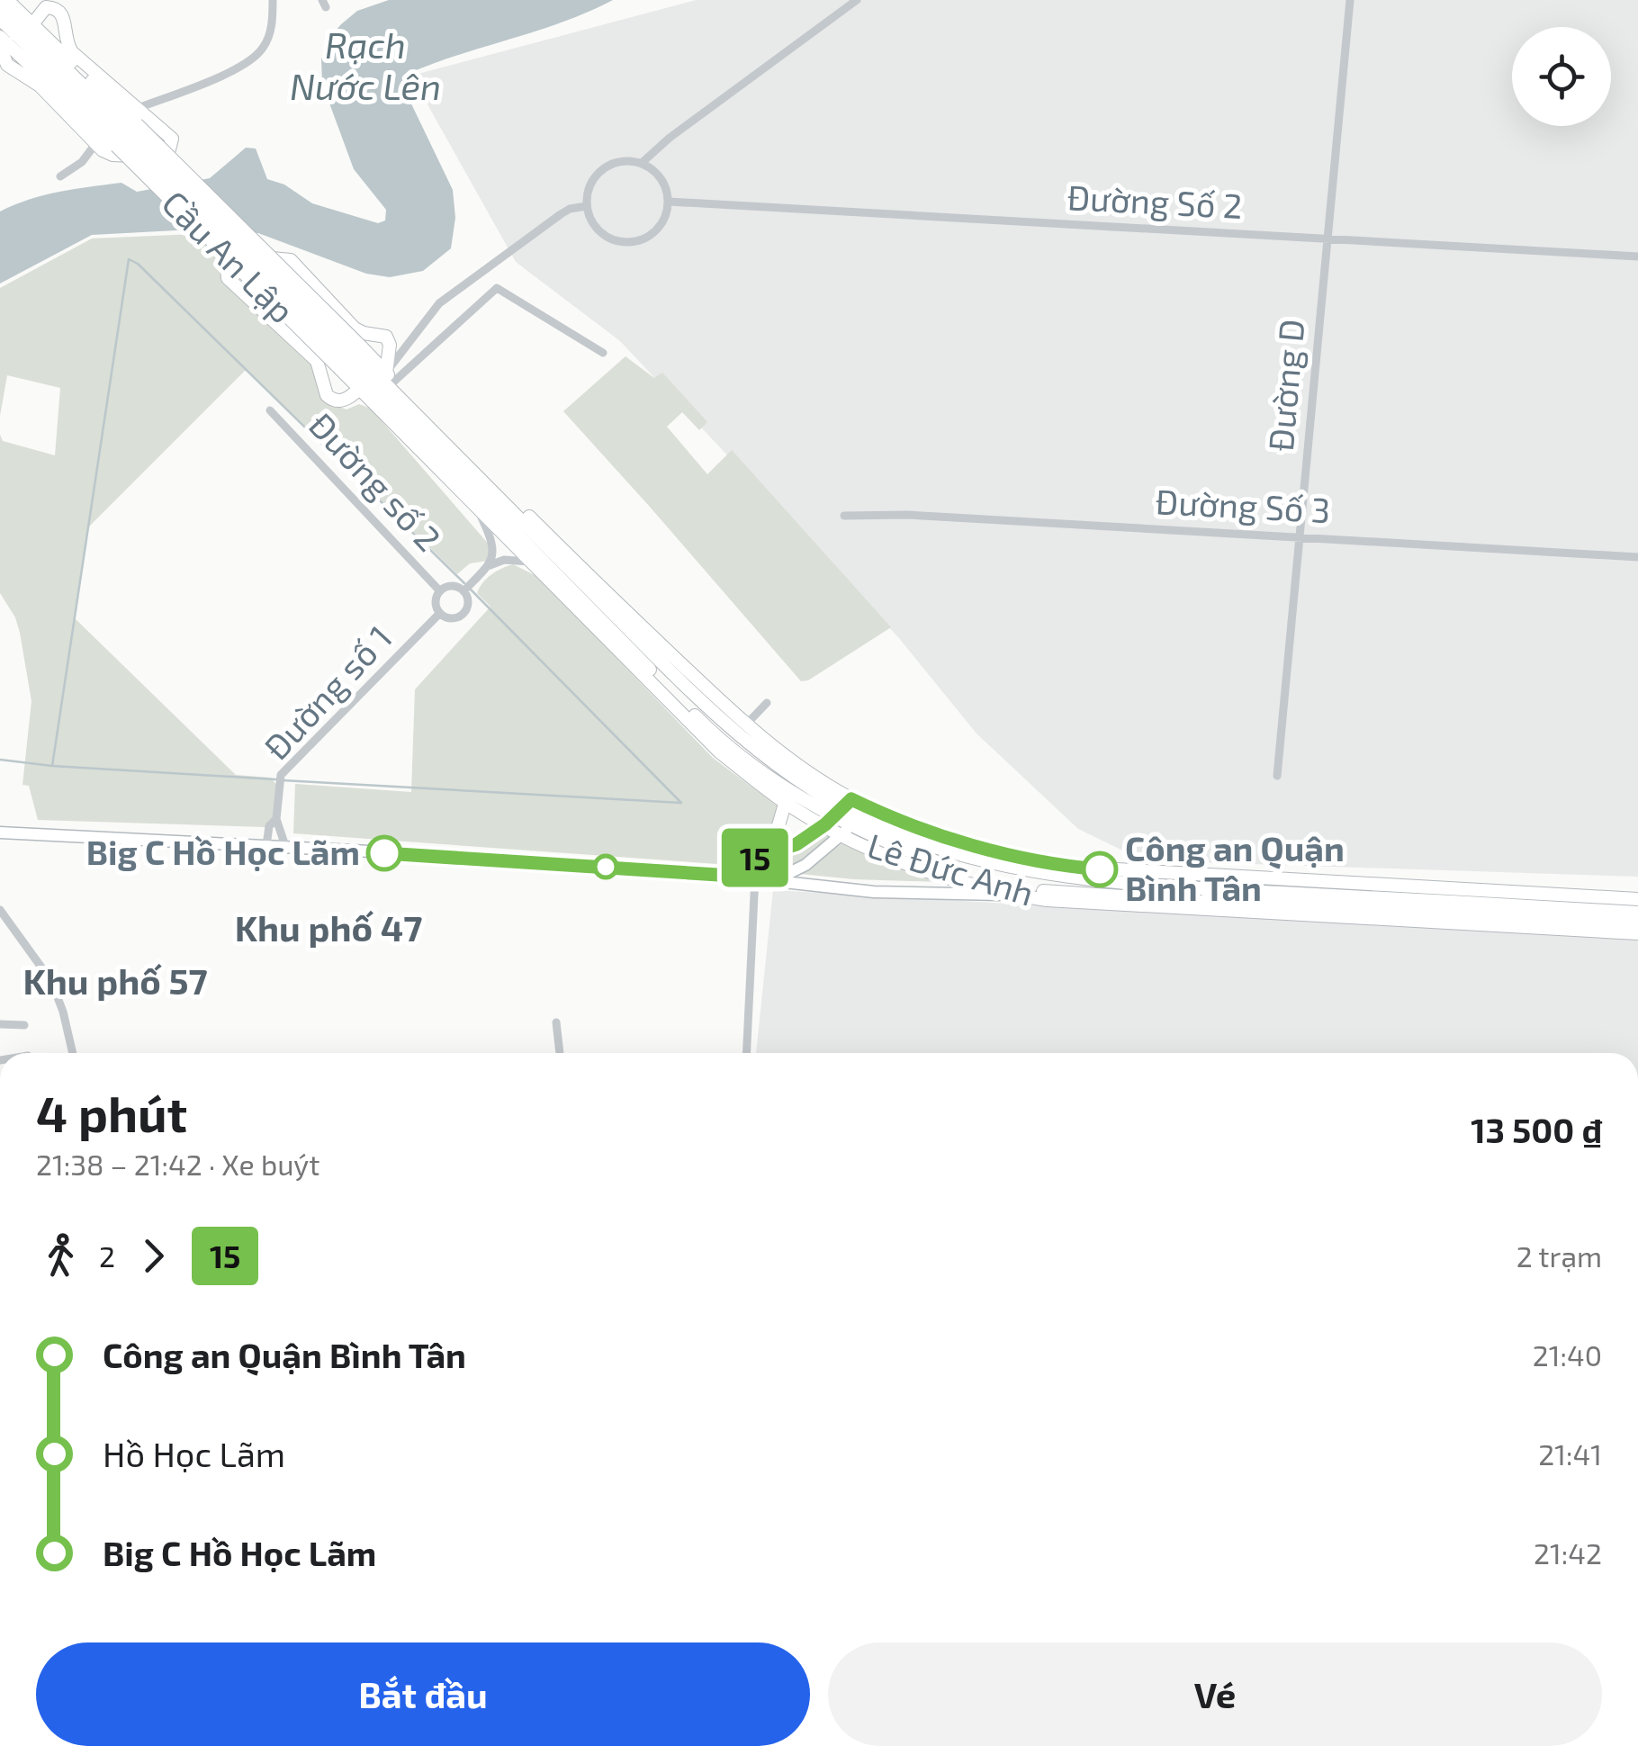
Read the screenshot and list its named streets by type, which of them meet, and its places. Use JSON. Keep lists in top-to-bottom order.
{
  "streets": {
    "highway": ["Cầu An Lập", "Lê Đức Anh"],
    "street": [
      "Đường Số 2",
      "Đường D",
      "Đường số 2",
      "Đường Số 3",
      "Đường số 1"
    ]
  },
  "crossings": [
    ["Đường Số 2", "Đường D"],
    ["Cầu An Lập", "Lê Đức Anh"],
    ["Đường D", "Đường Số 3"],
    ["Đường số 2", "Đường số 1"]
  ],
  "districts": ["Khu phố 47", "Khu phố 57"],
  "water": ["Rạch Nước Lên"],
  "places": ["Big C Hồ Học Lãm", "Công an Quận Bình Tân"],
  "lines": ["bus line 15"],
  "page": {
    "on_map": "15",
    "heading": ["4 phút", "21:38 – 21:42 · Xe buýt", "13 500 ₫"],
    "legs": ["2", "15", "2 trạm"],
    "list": [
      {
        "name": "Công an Quận Bình Tân",
        "value": "21:40"
      },
      {
        "name": "Hồ Học Lãm",
        "value": "21:41"
      },
      {
        "name": "Big C Hồ Học Lãm",
        "value": "21:42"
      }
    ],
    "buttons": ["Bắt đầu", "Vé"]
  }
}
